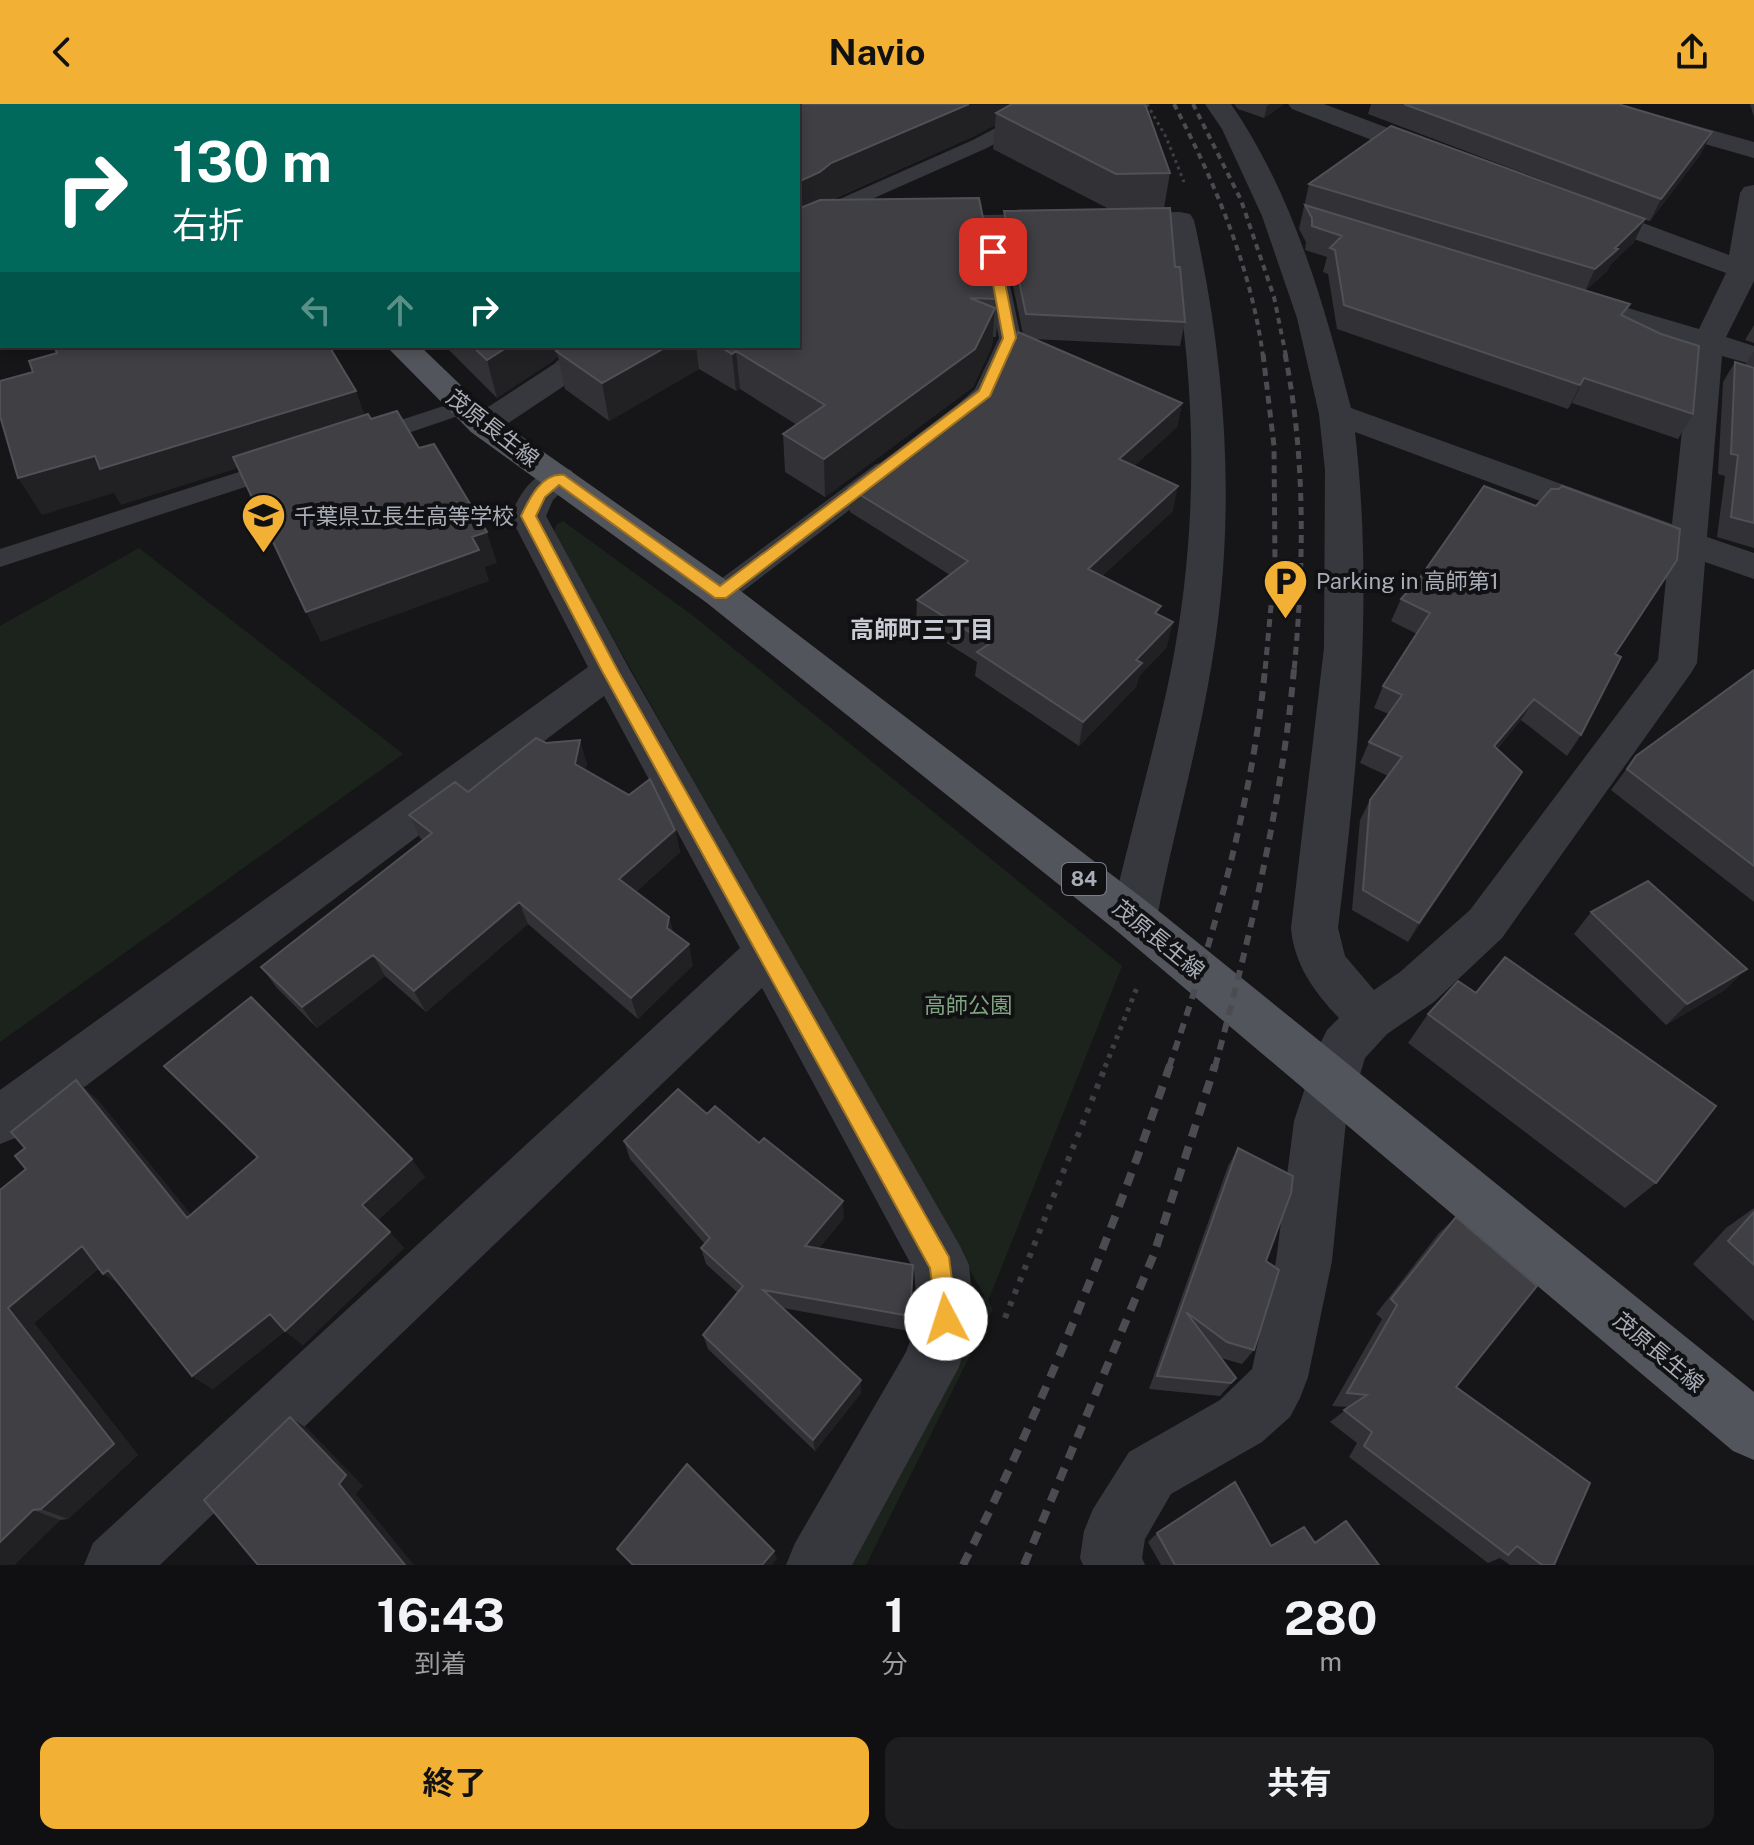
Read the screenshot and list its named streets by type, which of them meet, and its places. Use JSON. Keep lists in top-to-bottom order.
{
  "streets": {
    "main road": ["茂原長生線", "84"]
  },
  "districts": ["高師町三丁目"],
  "parks": ["高師公園"],
  "places": {
    "school or university": ["千葉県立長生高等学校"],
    "parking": ["Parking in 高師第1"]
  },
  "page": {
    "header": "Navio",
    "turn": ["130 m", "右折"],
    "eta": [
      "16:43",
      "到着",
      "1",
      "分",
      "280",
      "m"
    ],
    "buttons": ["終了", "共有"]
  }
}
